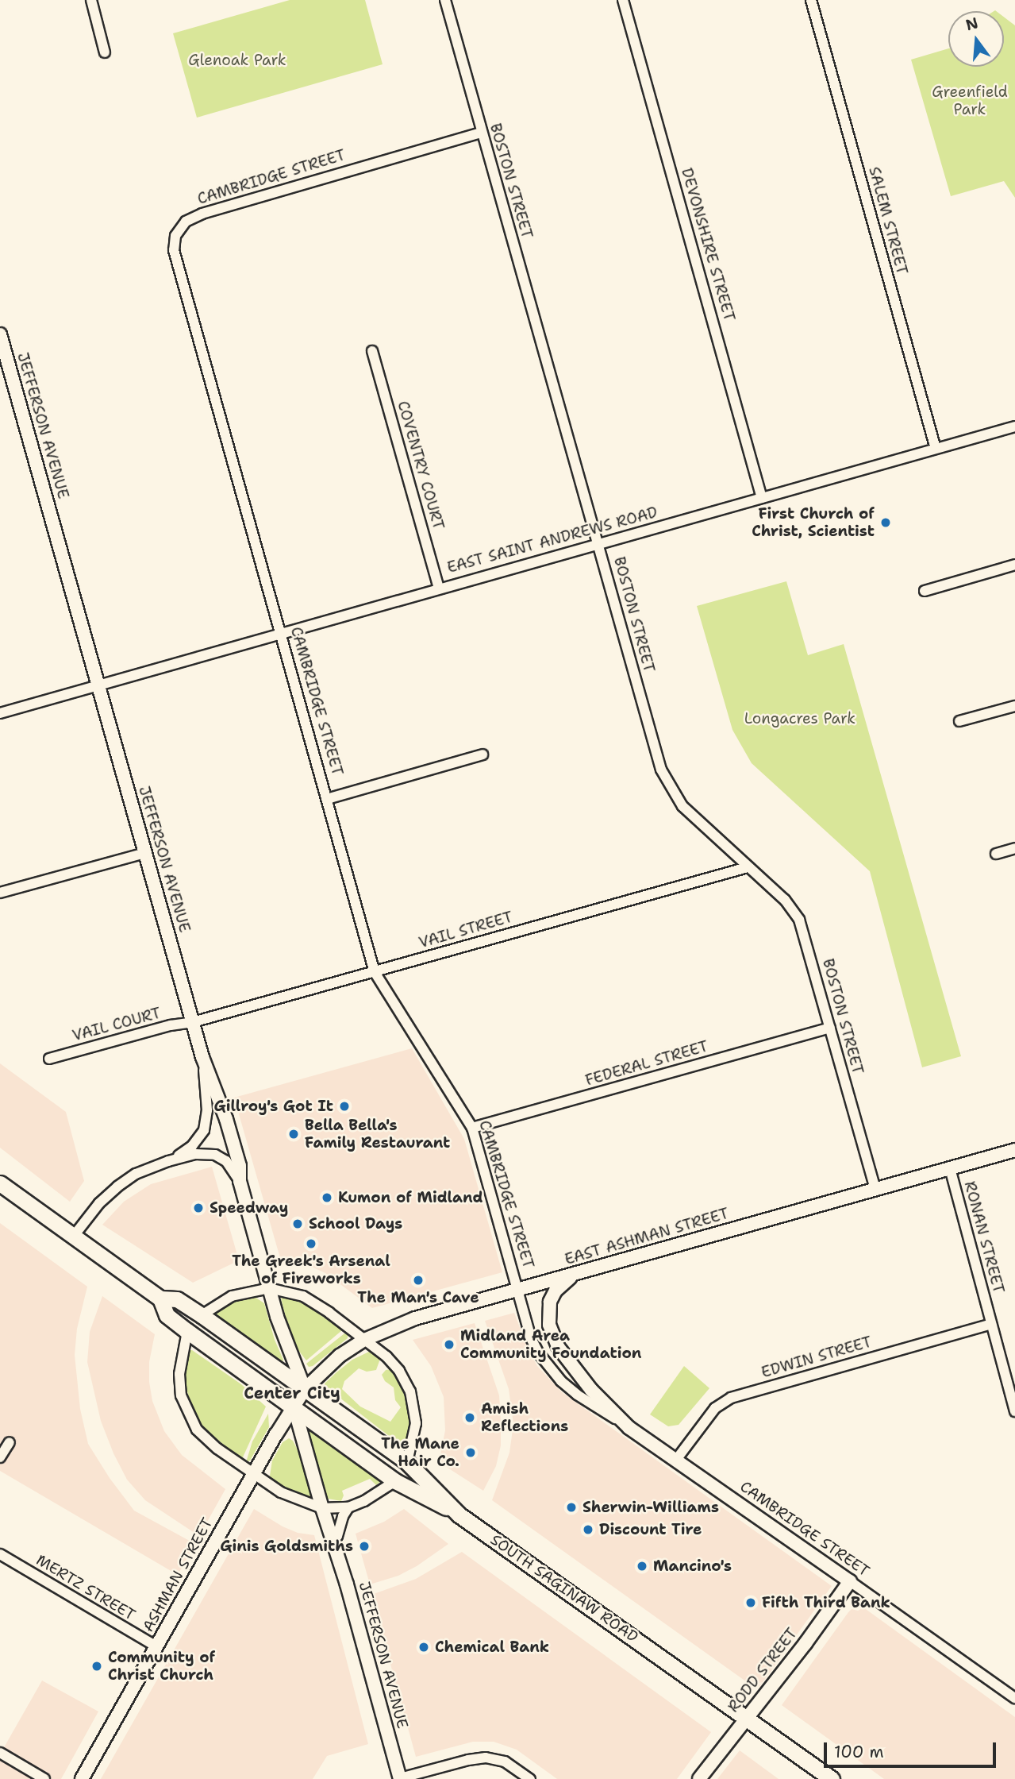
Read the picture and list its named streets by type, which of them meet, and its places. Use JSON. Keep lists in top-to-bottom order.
{
  "streets": {
    "main road": ["SOUTH SAGINAW ROAD"],
    "street": [
      "CAMBRIDGE STREET",
      "BOSTON STREET",
      "SALEM STREET",
      "DEVONSHIRE STREET",
      "JEFFERSON AVENUE",
      "COVENTRY COURT",
      "EAST SAINT ANDREWS ROAD",
      "VAIL STREET",
      "VAIL COURT",
      "FEDERAL STREET",
      "EAST ASHMAN STREET",
      "RONAN STREET",
      "EDWIN STREET",
      "ASHMAN STREET",
      "MERTZ STREET",
      "RODD STREET"
    ]
  },
  "crossings": [
    ["CAMBRIDGE STREET", "BOSTON STREET"],
    ["CAMBRIDGE STREET", "EAST SAINT ANDREWS ROAD"],
    ["CAMBRIDGE STREET", "VAIL STREET"],
    ["CAMBRIDGE STREET", "FEDERAL STREET"],
    ["CAMBRIDGE STREET", "EAST ASHMAN STREET"],
    ["CAMBRIDGE STREET", "EDWIN STREET"],
    ["CAMBRIDGE STREET", "RODD STREET"],
    ["BOSTON STREET", "EAST SAINT ANDREWS ROAD"],
    ["BOSTON STREET", "VAIL STREET"],
    ["BOSTON STREET", "FEDERAL STREET"],
    ["BOSTON STREET", "EAST ASHMAN STREET"],
    ["SALEM STREET", "EAST SAINT ANDREWS ROAD"],
    ["DEVONSHIRE STREET", "EAST SAINT ANDREWS ROAD"],
    ["JEFFERSON AVENUE", "EAST SAINT ANDREWS ROAD"],
    ["JEFFERSON AVENUE", "VAIL STREET"],
    ["JEFFERSON AVENUE", "VAIL COURT"],
    ["JEFFERSON AVENUE", "EAST ASHMAN STREET"],
    ["JEFFERSON AVENUE", "ASHMAN STREET"],
    ["JEFFERSON AVENUE", "SOUTH SAGINAW ROAD"],
    ["COVENTRY COURT", "EAST SAINT ANDREWS ROAD"],
    ["VAIL STREET", "VAIL COURT"],
    ["EAST ASHMAN STREET", "RONAN STREET"],
    ["EAST ASHMAN STREET", "ASHMAN STREET"],
    ["EAST ASHMAN STREET", "SOUTH SAGINAW ROAD"],
    ["RONAN STREET", "EDWIN STREET"],
    ["ASHMAN STREET", "MERTZ STREET"],
    ["ASHMAN STREET", "SOUTH SAGINAW ROAD"],
    ["SOUTH SAGINAW ROAD", "RODD STREET"]
  ],
  "districts": ["Center City"],
  "parks": ["Glenoak Park", "Greenfield Park", "Longacres Park"],
  "places": [
    "First Church of Christ, Scientist",
    "Gillroy's Got It",
    "Bella Bella's Family Restaurant",
    "Kumon of Midland",
    "Speedway",
    "School Days",
    "The Greek's Arsenal of Fireworks",
    "The Man's Cave",
    "Midland Area Community Foundation",
    "Amish Reflections",
    "The Mane Hair Co.",
    "Sherwin-Williams",
    "Discount Tire",
    "Ginis Goldsmiths",
    "Mancino's",
    "Fifth Third Bank",
    "Chemical Bank",
    "Community of Christ Church"
  ],
  "scale_bar": "100 m",
  "north": "top"
}
